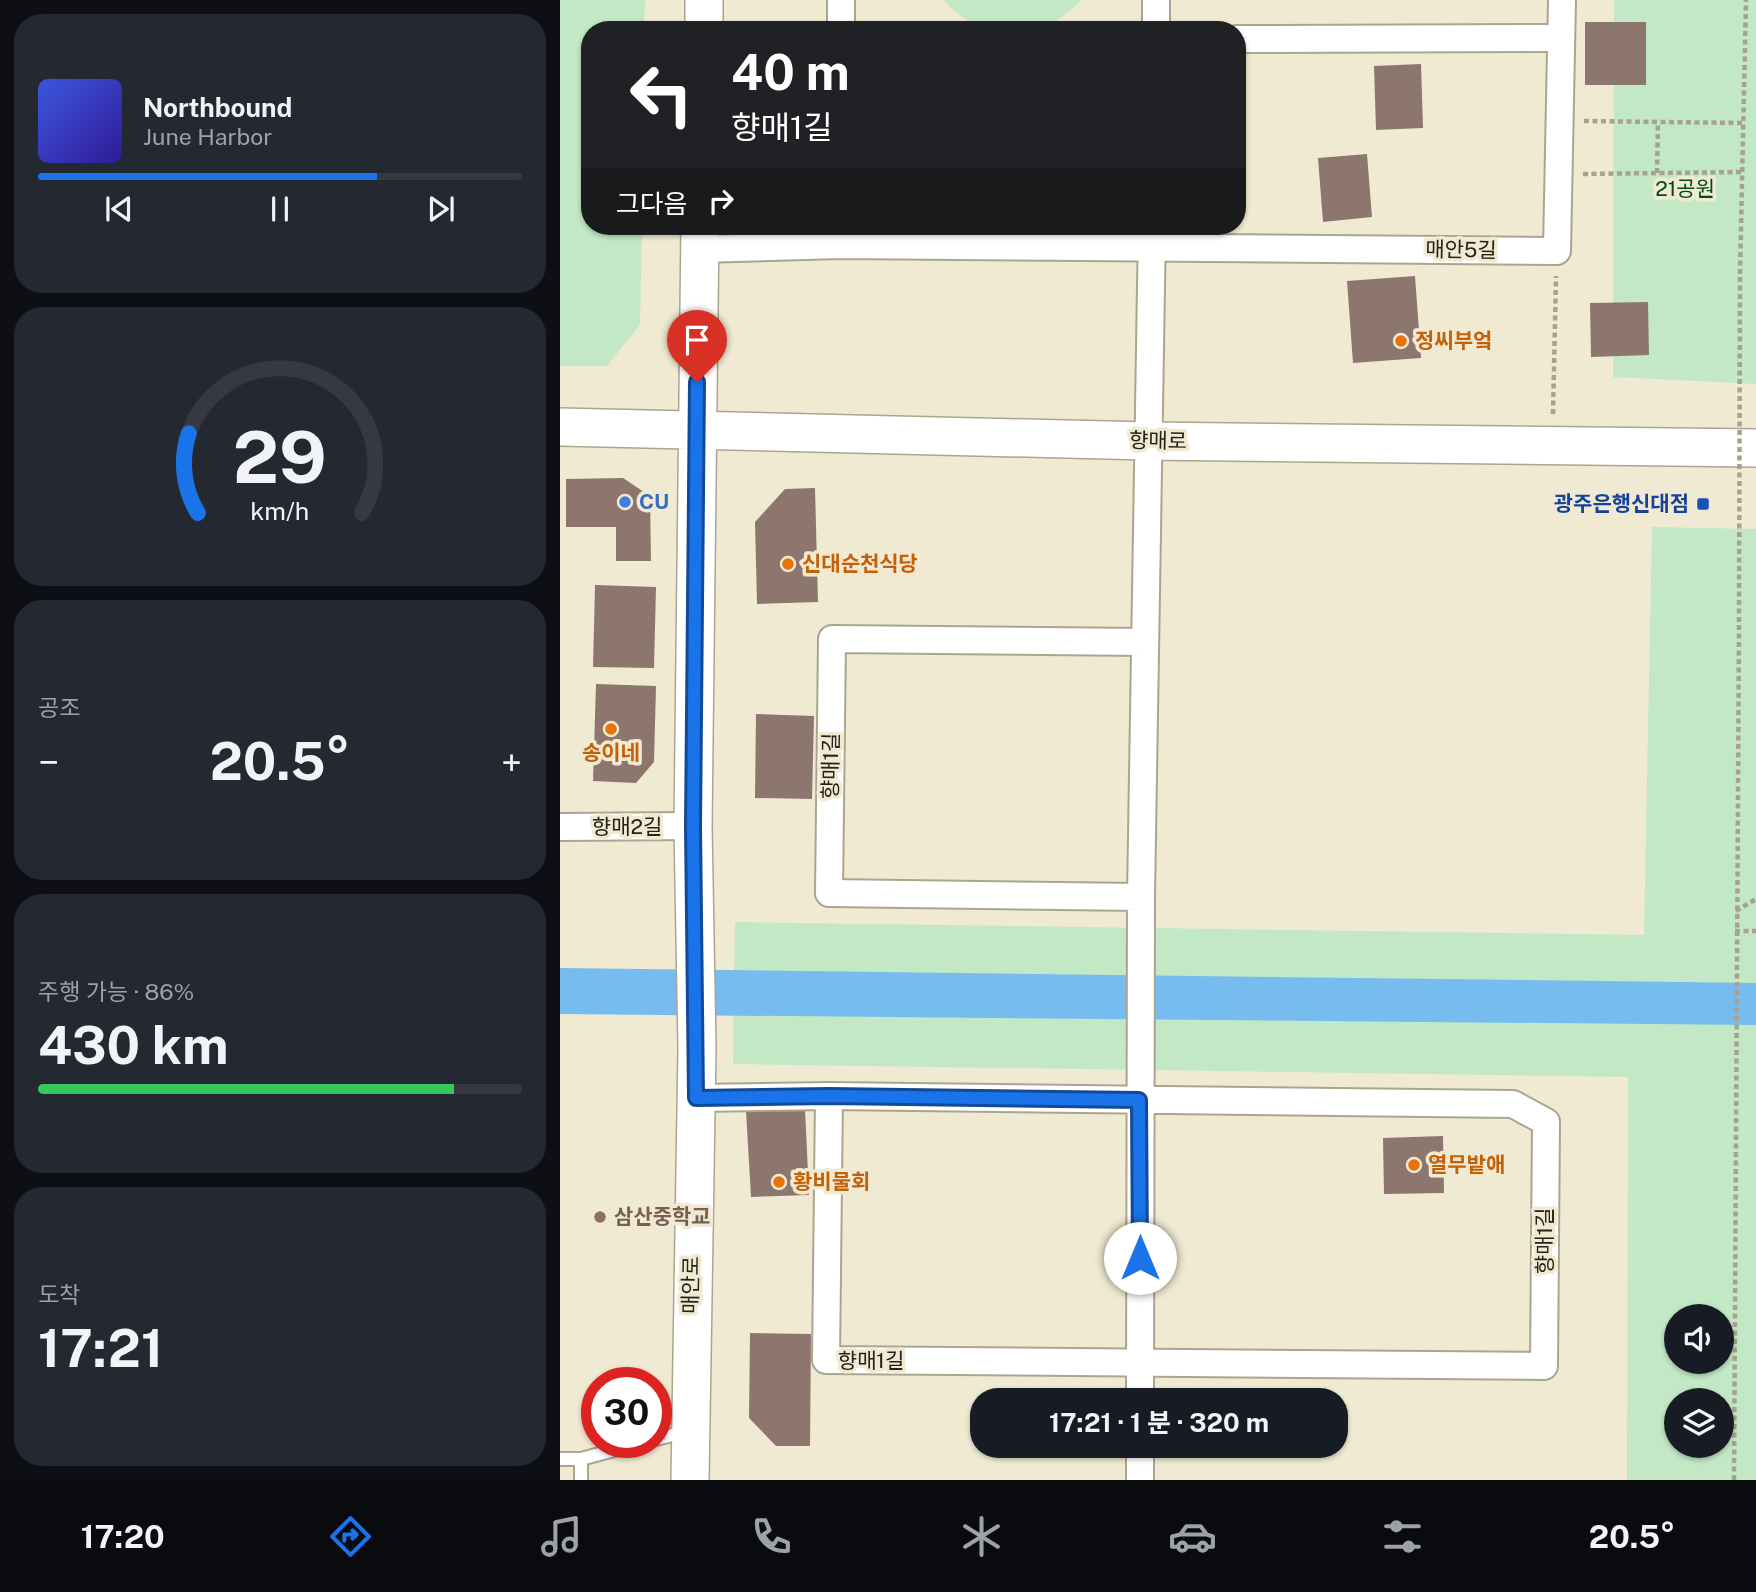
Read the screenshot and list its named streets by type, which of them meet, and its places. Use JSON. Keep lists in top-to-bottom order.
{
  "streets": {
    "street": [
      "매안5길",
      "향매로",
      "향매1길",
      "향매2길",
      "매안로"
    ]
  },
  "crossings": [
    ["향매1길", "매안로"],
    ["향매2길", "매안로"]
  ],
  "parks": ["21공원"],
  "places": {
    "other": [
      "정씨부엌",
      "CU",
      "신대순천식당",
      "송이네",
      "열무밭애",
      "황비물회",
      "삼산중학교"
    ],
    "transit": ["광주은행신대점"]
  },
  "page": {
    "turn": ["40 m", "향매1길"],
    "song": ["Northbound", "June Harbor"],
    "then": "그다음",
    "tile": [
      "공조",
      ["주행 가능 · 86%", "430 km"],
      ["도착", "17:21"]
    ],
    "heat": ["−", "20.5°", "+"],
    "limit": "30",
    "trip": "17:21 · 1 분 · 320 m",
    "tabs": ["17:20", "20.5°"],
    "gauge": ["29", "km/h"]
  }
}
